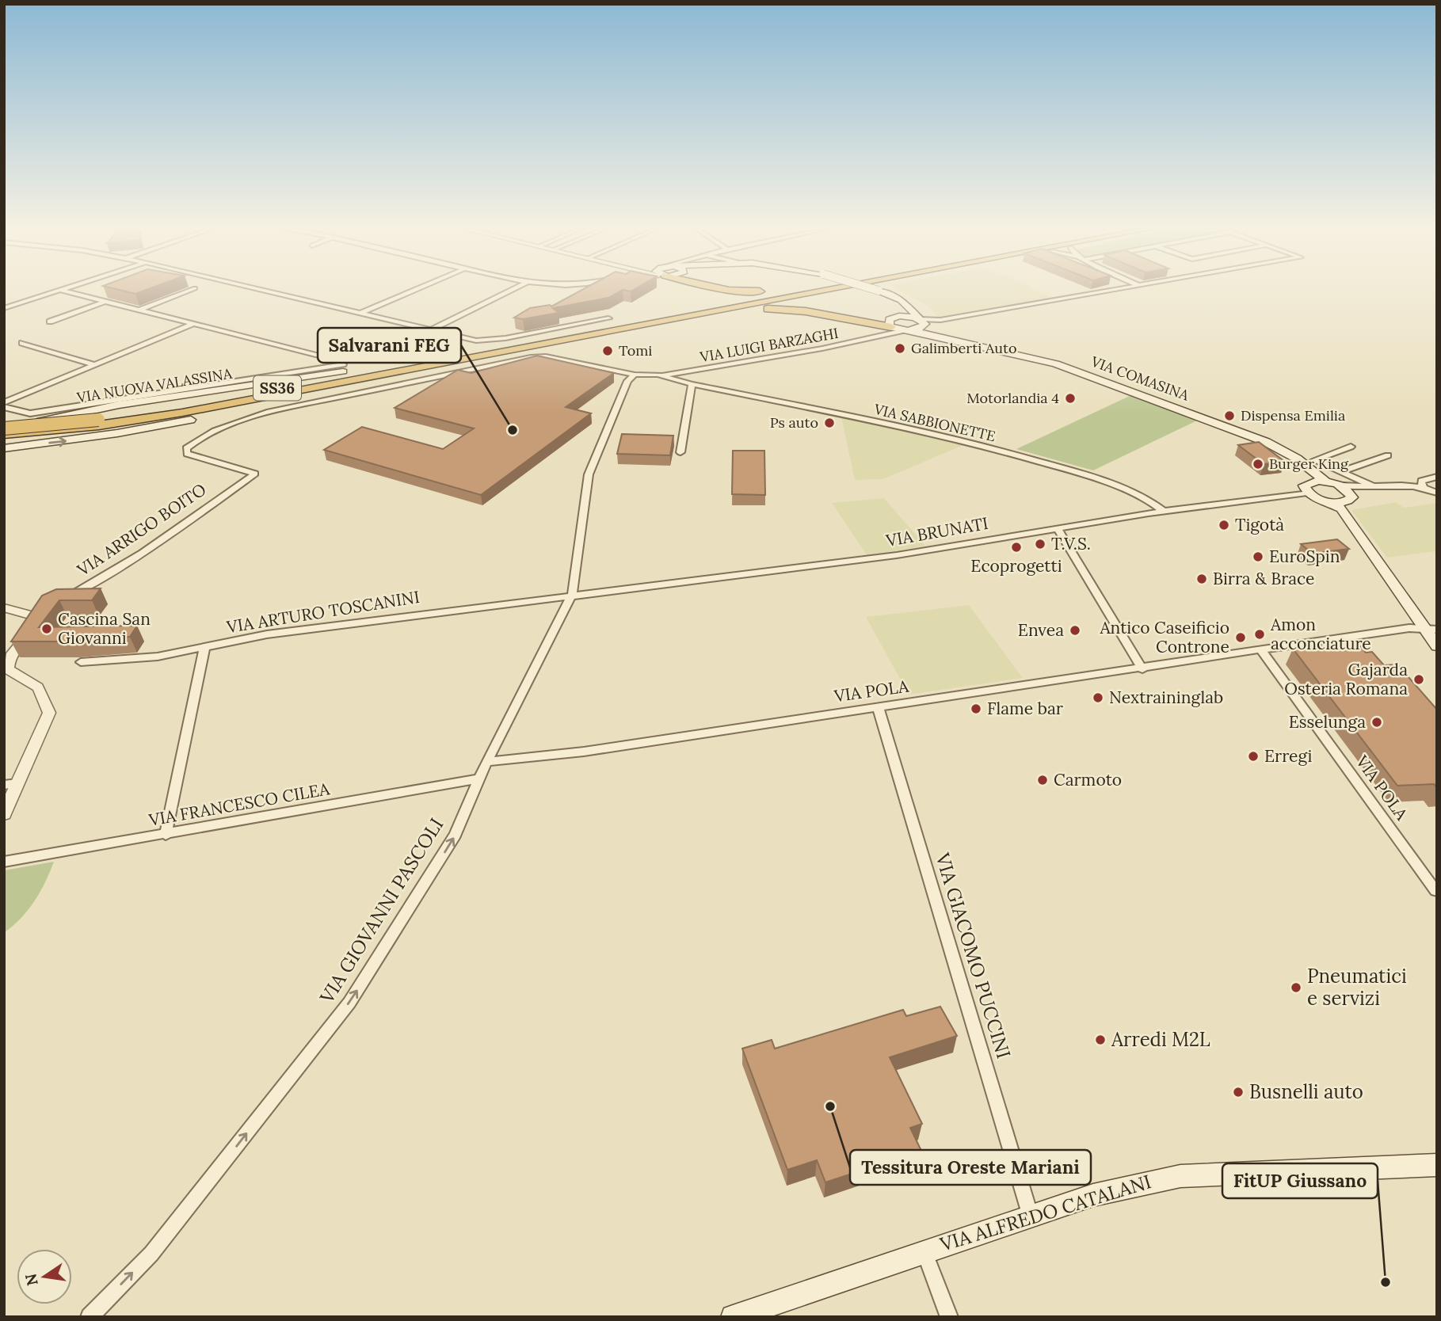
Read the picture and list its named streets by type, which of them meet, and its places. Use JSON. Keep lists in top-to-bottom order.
{
  "streets": {
    "highway": ["SS36"],
    "main road": ["VIA COMASINA", "VIA NUOVA VALASSINA", "VIA ALFREDO CATALANI"],
    "street": [
      "VIA LUIGI BARZAGHI",
      "VIA SABBIONETTE",
      "VIA ARRIGO BOITO",
      "VIA BRUNATI",
      "VIA ARTURO TOSCANINI",
      "VIA POLA",
      "VIA FRANCESCO CILEA",
      "VIA GIOVANNI PASCOLI",
      "VIA GIACOMO PUCCINI"
    ]
  },
  "crossings": [
    ["VIA LUIGI BARZAGHI", "VIA COMASINA"],
    ["VIA LUIGI BARZAGHI", "VIA SABBIONETTE"],
    ["VIA NUOVA VALASSINA", "SS36"],
    ["VIA SABBIONETTE", "VIA ARRIGO BOITO"],
    ["VIA SABBIONETTE", "VIA BRUNATI"],
    ["VIA SABBIONETTE", "VIA GIOVANNI PASCOLI"],
    ["VIA BRUNATI", "VIA ARTURO TOSCANINI"],
    ["VIA BRUNATI", "VIA GIOVANNI PASCOLI"],
    ["VIA ARTURO TOSCANINI", "VIA GIOVANNI PASCOLI"],
    ["VIA POLA", "VIA GIOVANNI PASCOLI"],
    ["VIA POLA", "VIA GIACOMO PUCCINI"],
    ["VIA FRANCESCO CILEA", "VIA GIOVANNI PASCOLI"],
    ["VIA GIACOMO PUCCINI", "VIA ALFREDO CATALANI"]
  ],
  "one_way": ["VIA GIOVANNI PASCOLI"],
  "places": [
    "Galimberti Auto",
    "Tomi",
    "Motorlandia 4",
    "Dispensa Emilia",
    "Ps auto",
    "Salvarani FEG",
    "Burger King",
    "Tigotà",
    "T.V.S.",
    "Ecoprogetti",
    "EuroSpin",
    "Birra & Brace",
    "Cascina San Giovanni",
    "Envea",
    "Amon acconciature",
    "Antico Caseificio Controne",
    "Gajarda Osteria Romana",
    "Nextraininglab",
    "Flame bar",
    "Esselunga",
    "Erregi",
    "Carmoto",
    "Pneumatici e servizi",
    "Arredi M2L",
    "Busnelli auto",
    "Tessitura Oreste Mariani",
    "FitUP Giussano"
  ],
  "north": "left"
}
